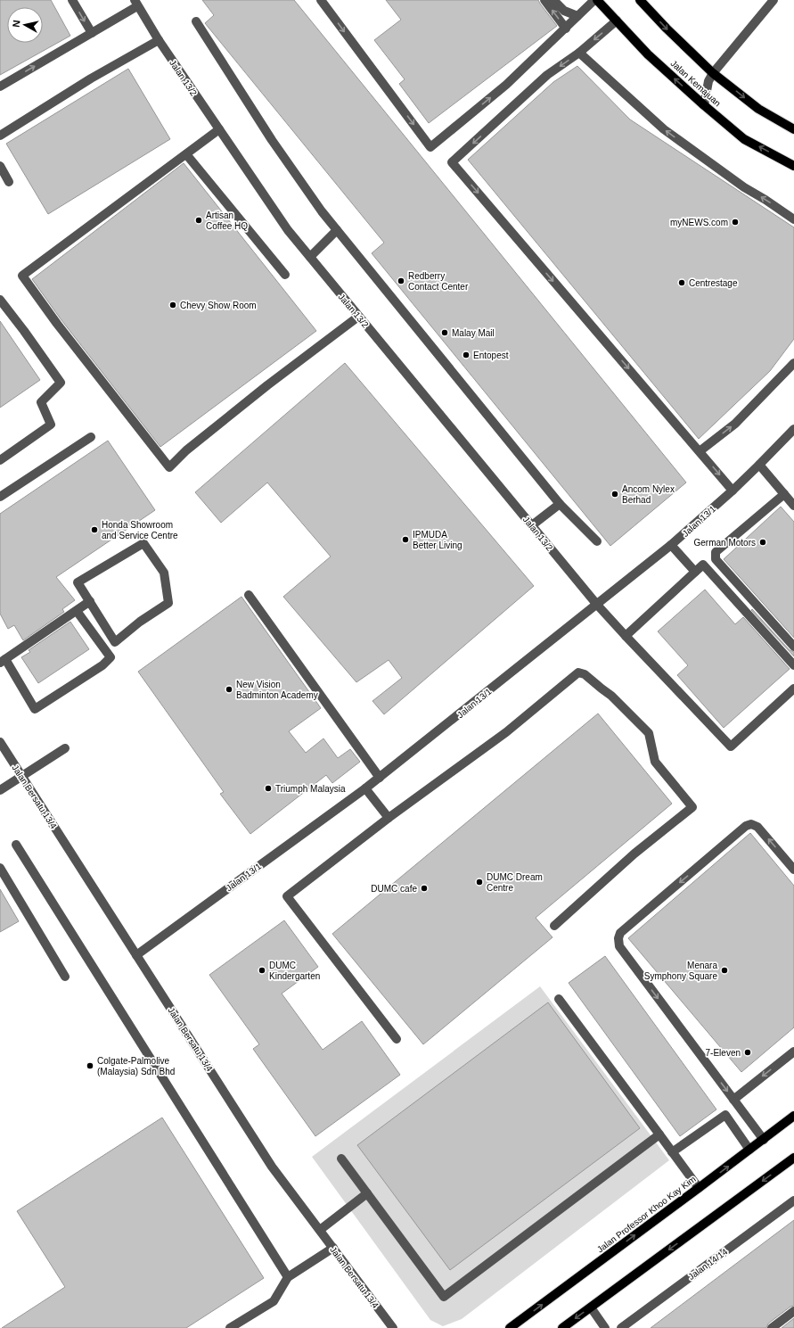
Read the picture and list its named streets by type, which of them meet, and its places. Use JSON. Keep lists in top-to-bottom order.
{
  "streets": {
    "main road": ["Jalan Kemajuan", "Jalan Professor Khoo Kay Kim"],
    "street": [
      "Jalan 13/2",
      "Jalan 13/1",
      "Jalan Bersatu 13/4",
      "Jalan 14/14"
    ]
  },
  "crossings": [
    ["Jalan 13/2", "Jalan 13/1"],
    ["Jalan 13/1", "Jalan Bersatu 13/4"]
  ],
  "places": [
    "Artisan Coffee HQ",
    "myNEWS.com",
    "Redberry Contact Center",
    "Centrestage",
    "Chevy Show Room",
    "Malay Mail",
    "Entopest",
    "Ancom Nylex Berhad",
    "Honda Showroom and Service Centre",
    "IPMUDA Better Living",
    "German Motors",
    "New Vision Badminton Academy",
    "Triumph Malaysia",
    "DUMC Dream Centre",
    "DUMC cafe",
    "DUMC Kindergarten",
    "Menara Symphony Square",
    "7-Eleven",
    "Colgate-Palmolive (Malaysia) Sdn Bhd"
  ],
  "north": "left"
}
